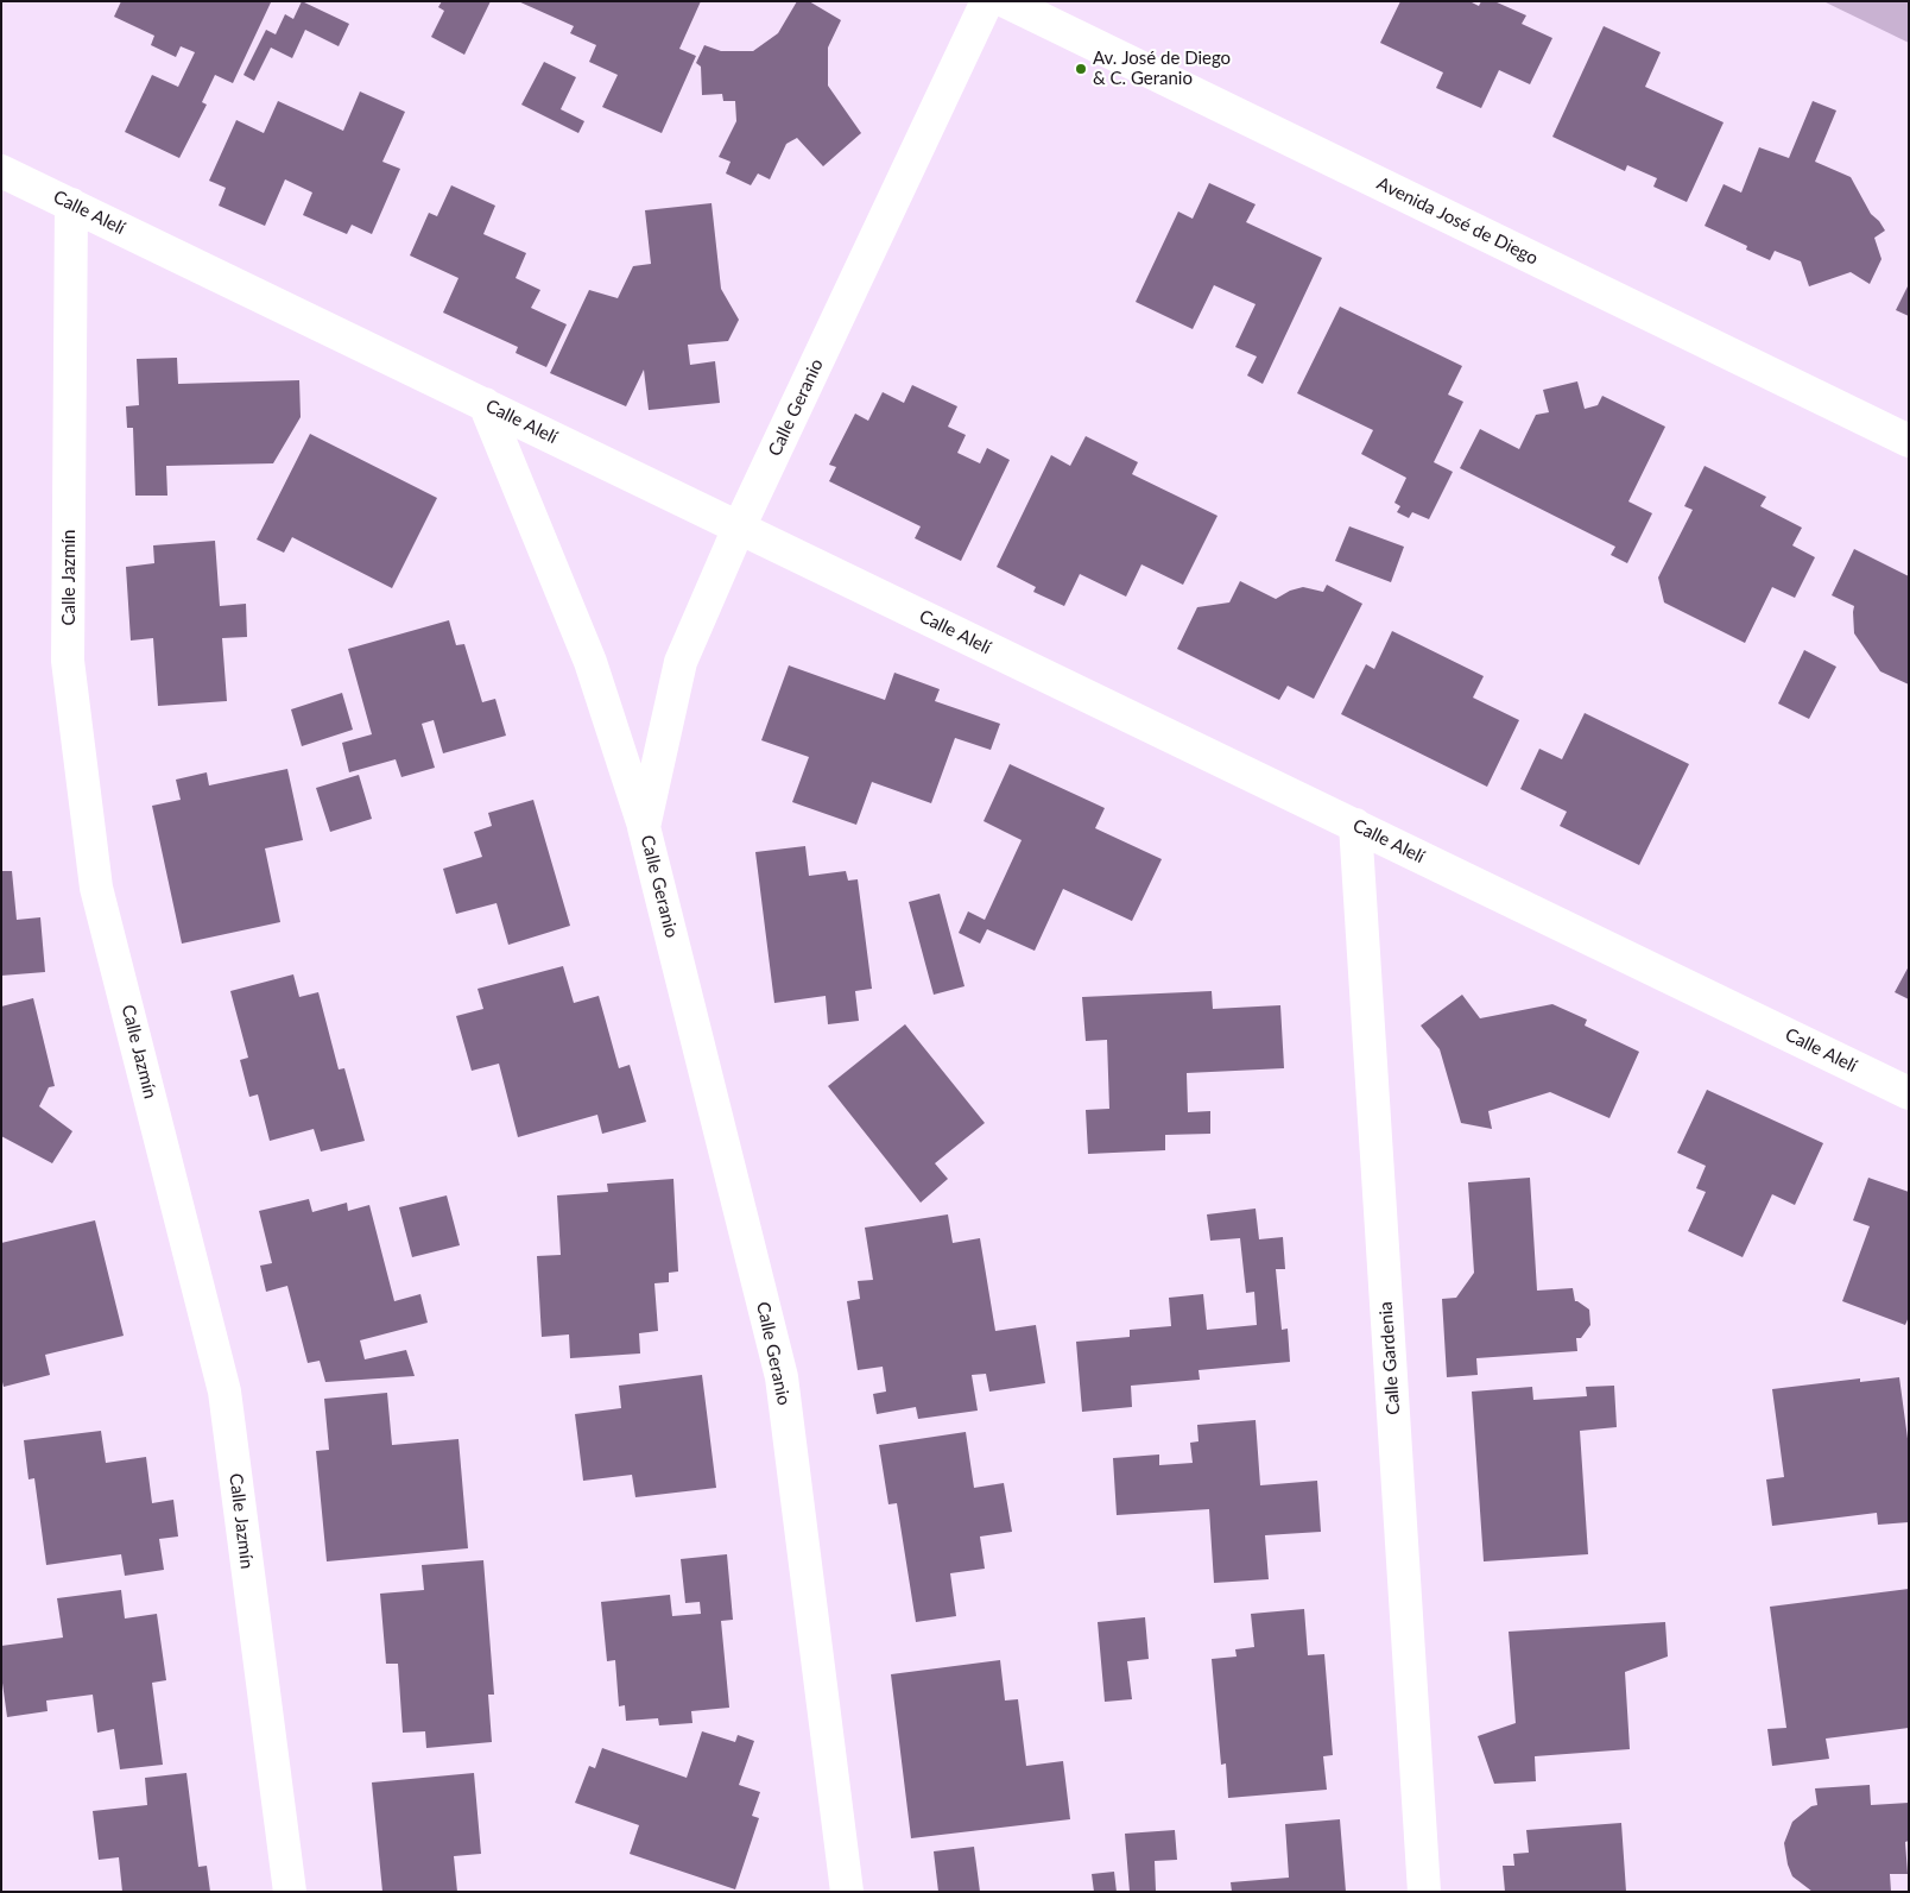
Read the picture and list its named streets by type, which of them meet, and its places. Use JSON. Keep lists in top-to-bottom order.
{
  "streets": {
    "street": [
      "Calle Alelí",
      "Avenida José de Diego",
      "Calle Geranio",
      "Calle Jazmín",
      "Calle Gardenia"
    ]
  },
  "crossings": [
    ["Calle Alelí", "Calle Geranio"],
    ["Calle Alelí", "Calle Jazmín"],
    ["Calle Alelí", "Calle Gardenia"]
  ],
  "places": ["Av. José de Diego & C. Geranio"]
}
